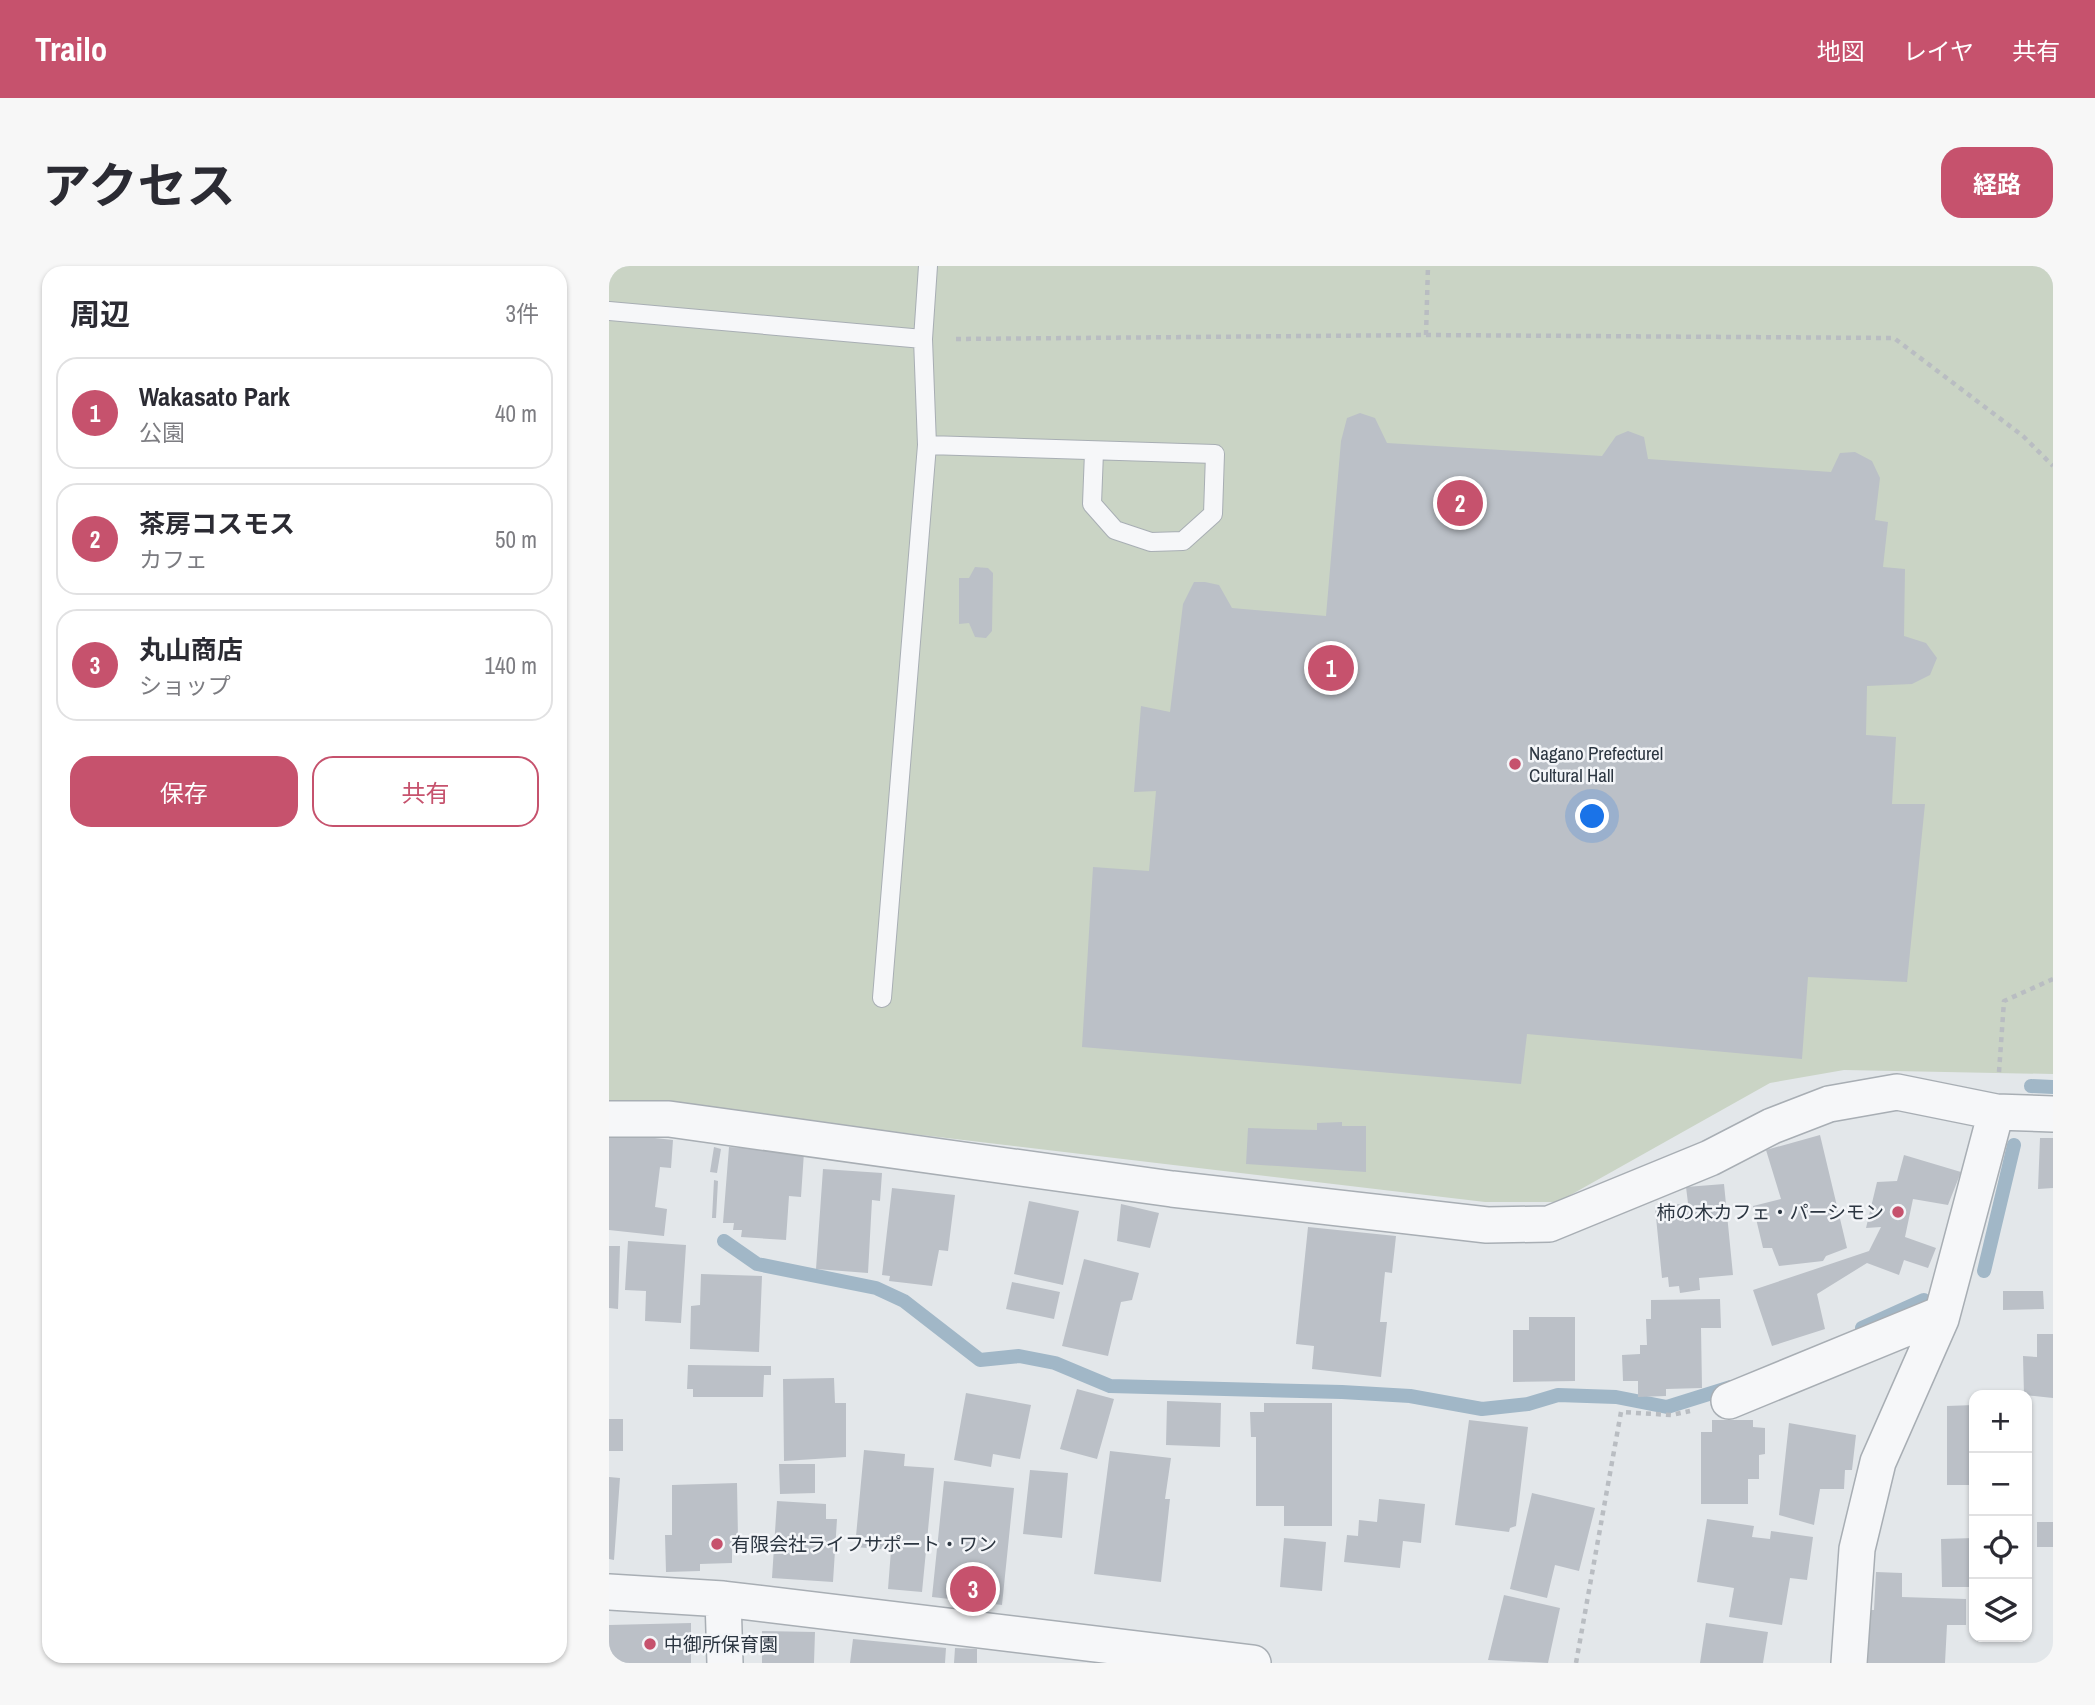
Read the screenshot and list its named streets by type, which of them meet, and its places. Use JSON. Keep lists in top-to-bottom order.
{
  "places": [
    "Nagano Prefecturel Cultural Hall",
    "柿の木カフェ・パーシモン",
    "有限会社ライフサポート・ワン",
    "中御所保育園"
  ],
  "page": {
    "header": "Trailo",
    "nav": ["地図", "レイヤ", "共有"],
    "title": "アクセス",
    "buttons": [
      "経路",
      ["保存", "共有"]
    ],
    "heading": ["周辺", "3件"],
    "list": [
      {
        "mark": "1",
        "name": "Wakasato Park",
        "note": "公園",
        "value": "40 m"
      },
      {
        "mark": "2",
        "name": "茶房コスモス",
        "note": "カフェ",
        "value": "50 m"
      },
      {
        "mark": "3",
        "name": "丸山商店",
        "note": "ショップ",
        "value": "140 m"
      }
    ],
    "pins": ["2", "1", "3"],
    "map_buttons": ["+", "−"]
  }
}
